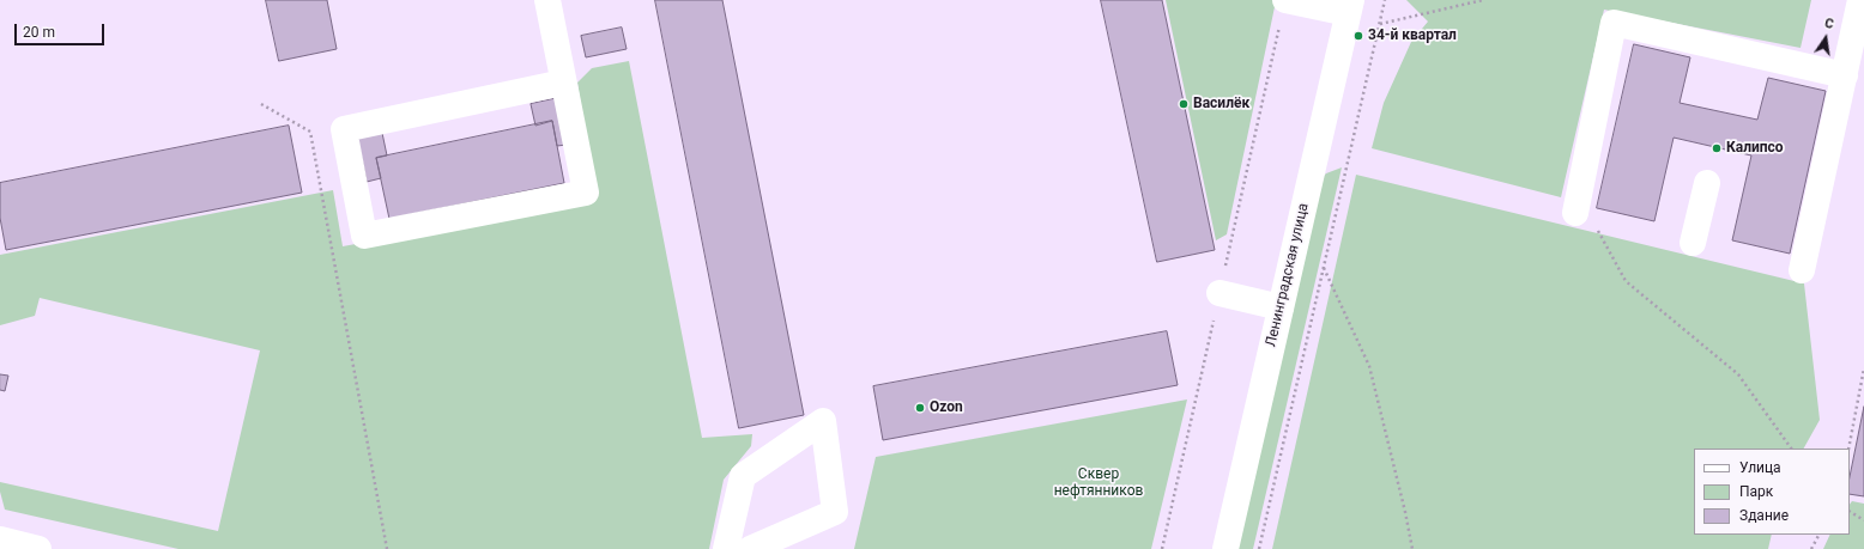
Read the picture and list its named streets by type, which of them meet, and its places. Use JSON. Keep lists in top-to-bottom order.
{
  "streets": {
    "main road": ["Ленинградская улица"]
  },
  "parks": ["Сквер нефтянников"],
  "places": [
    "34-й квартал",
    "Василёк",
    "Калипсо",
    "Ozon"
  ],
  "legend": ["Улица", "Парк", "Здание"],
  "scale_bar": "20 m",
  "north": "top"
}
